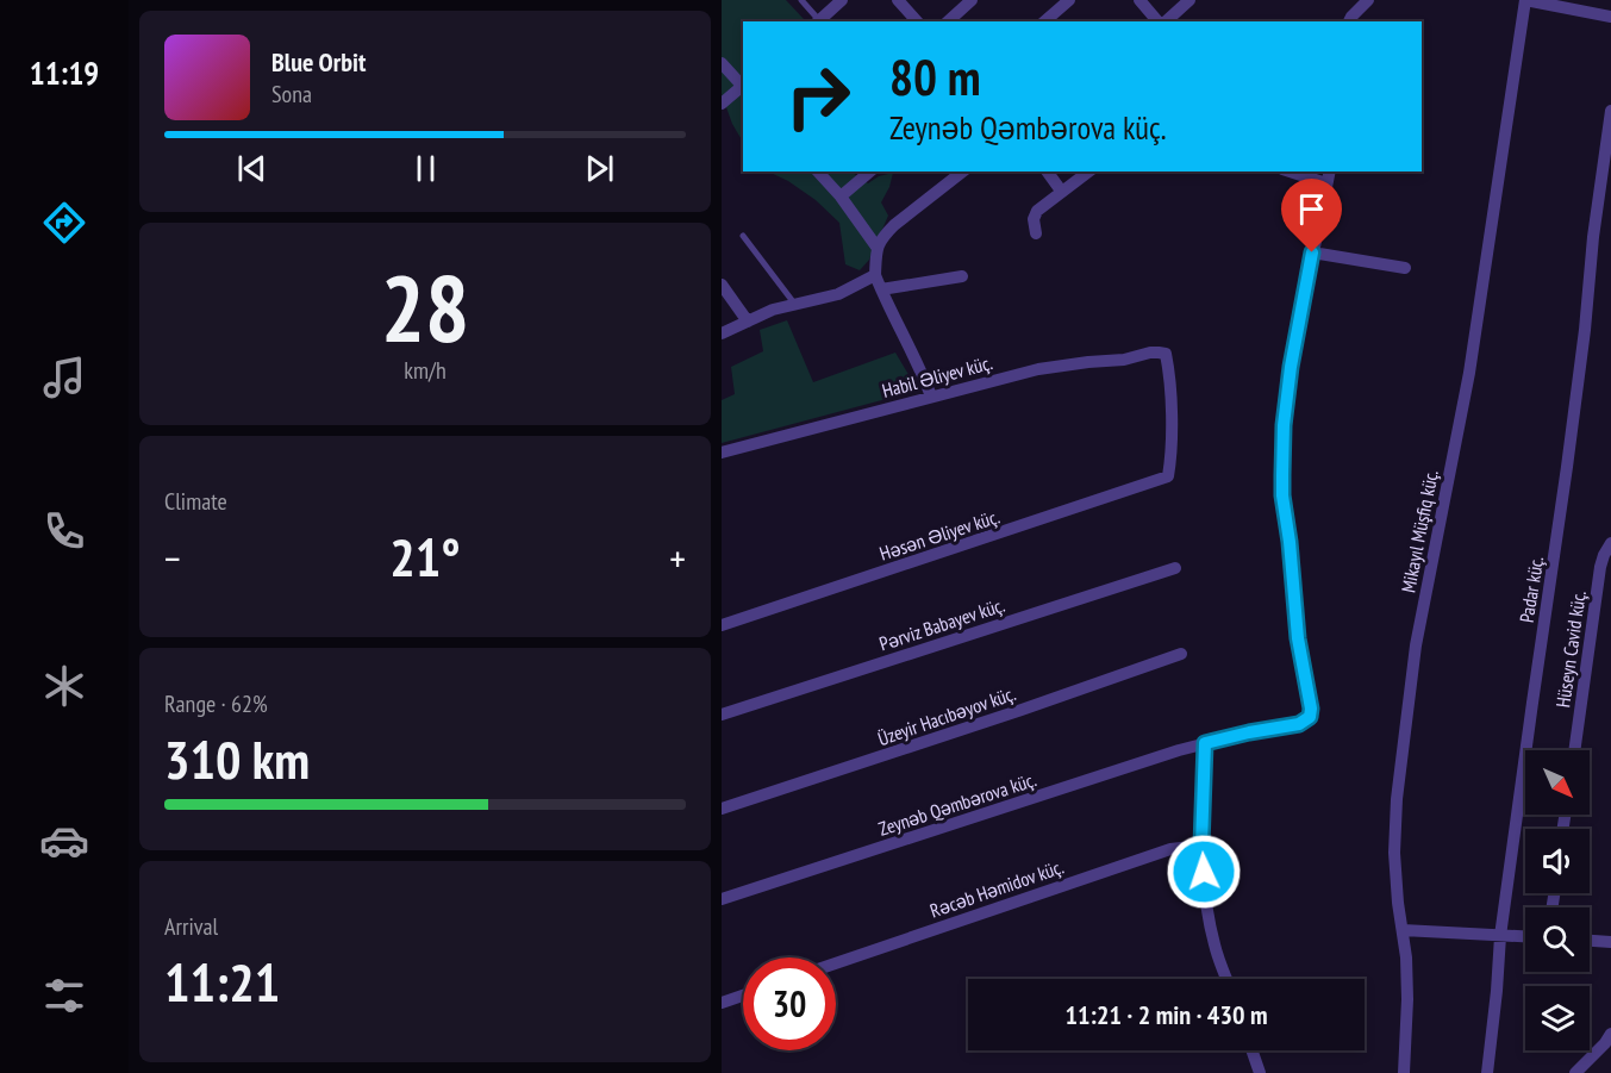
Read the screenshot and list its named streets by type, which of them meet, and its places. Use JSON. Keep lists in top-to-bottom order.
{
  "streets": {
    "street": [
      "Habil Əliyev küç.",
      "Mikayıl Müşfiq küç.",
      "Həsən Əliyev küç.",
      "Padar küç.",
      "Pərviz Babayev küç.",
      "Hüseyn Cavid küç.",
      "Üzeyir Hacıbəyov küç.",
      "Zeynəb Qəmbərova küç.",
      "Rəcəb Həmidov küç."
    ]
  },
  "crossings": [
    ["Habil Əliyev küç.", "Həsən Əliyev küç."]
  ],
  "north": "bottom right",
  "page": {
    "tabs": "11:19",
    "turn": ["80 m", "Zeynəb Qəmbərova küç."],
    "song": ["Blue Orbit", "Sona"],
    "tile": [
      ["28", "km/h"],
      "Climate",
      ["Range · 62%", "310 km"],
      ["Arrival", "11:21"]
    ],
    "heat": ["−", "21°", "+"],
    "limit": "30",
    "trip": "11:21 · 2 min · 430 m"
  }
}
